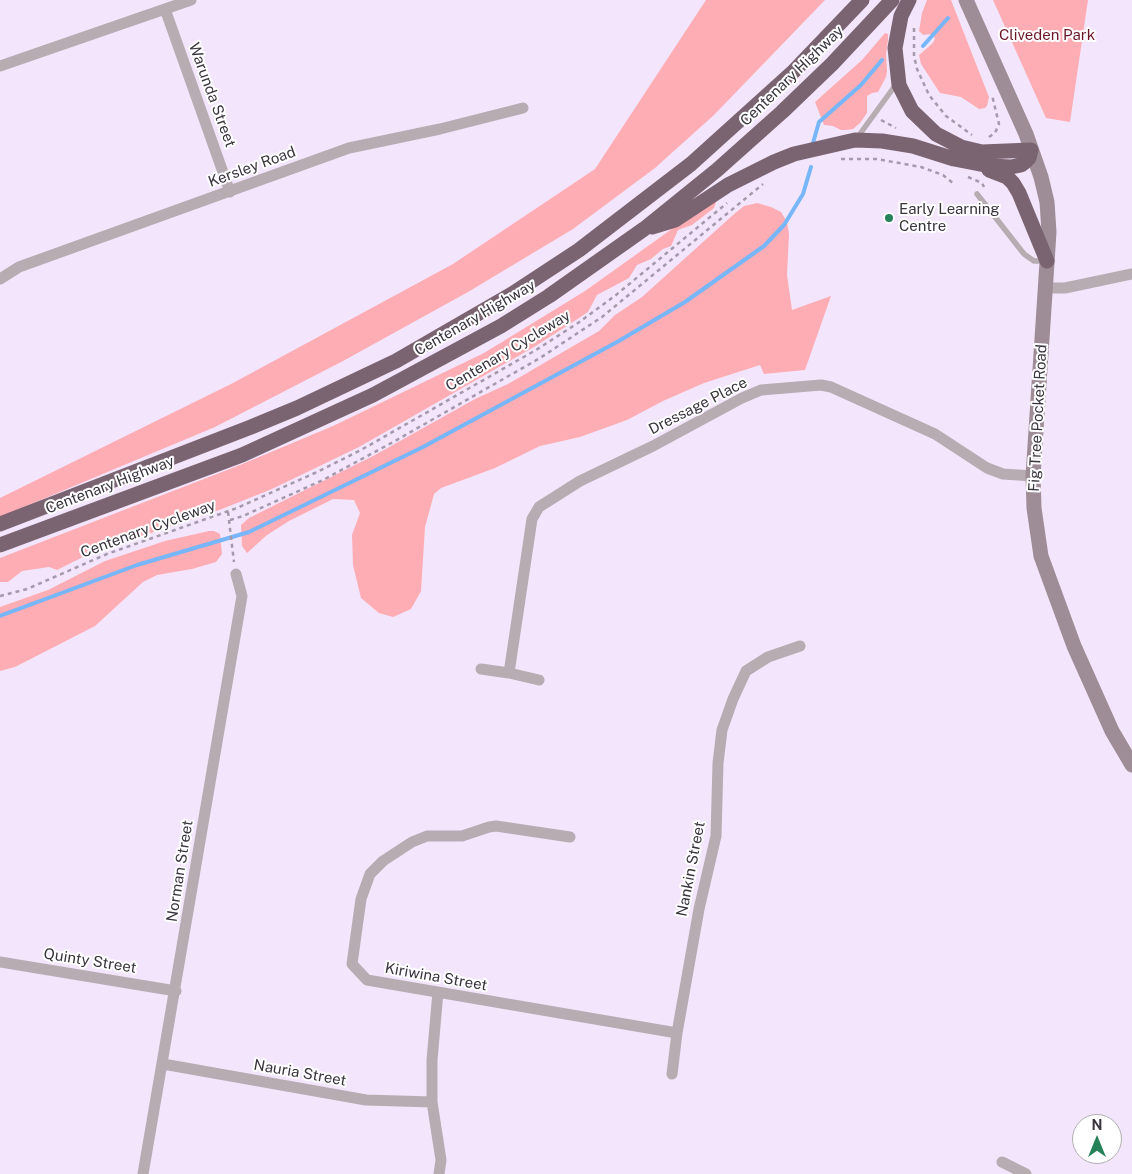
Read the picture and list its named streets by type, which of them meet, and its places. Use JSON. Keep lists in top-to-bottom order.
{
  "streets": {
    "highway": ["Centenary Highway"],
    "main road": ["Fig Tree Pocket Road"],
    "street": [
      "Warunda Street",
      "Kersley Road",
      "Dressage Place",
      "Nankin Street",
      "Norman Street",
      "Quinty Street",
      "Kiriwina Street",
      "Nauria Street"
    ],
    "path": ["Centenary Cycleway"]
  },
  "crossings": [
    ["Warunda Street", "Kersley Road"],
    ["Dressage Place", "Fig Tree Pocket Road"],
    ["Nankin Street", "Kiriwina Street"],
    ["Norman Street", "Quinty Street"],
    ["Norman Street", "Nauria Street"]
  ],
  "parks": ["Cliveden Park"],
  "places": ["Early Learning Centre"],
  "north": "top"
}
